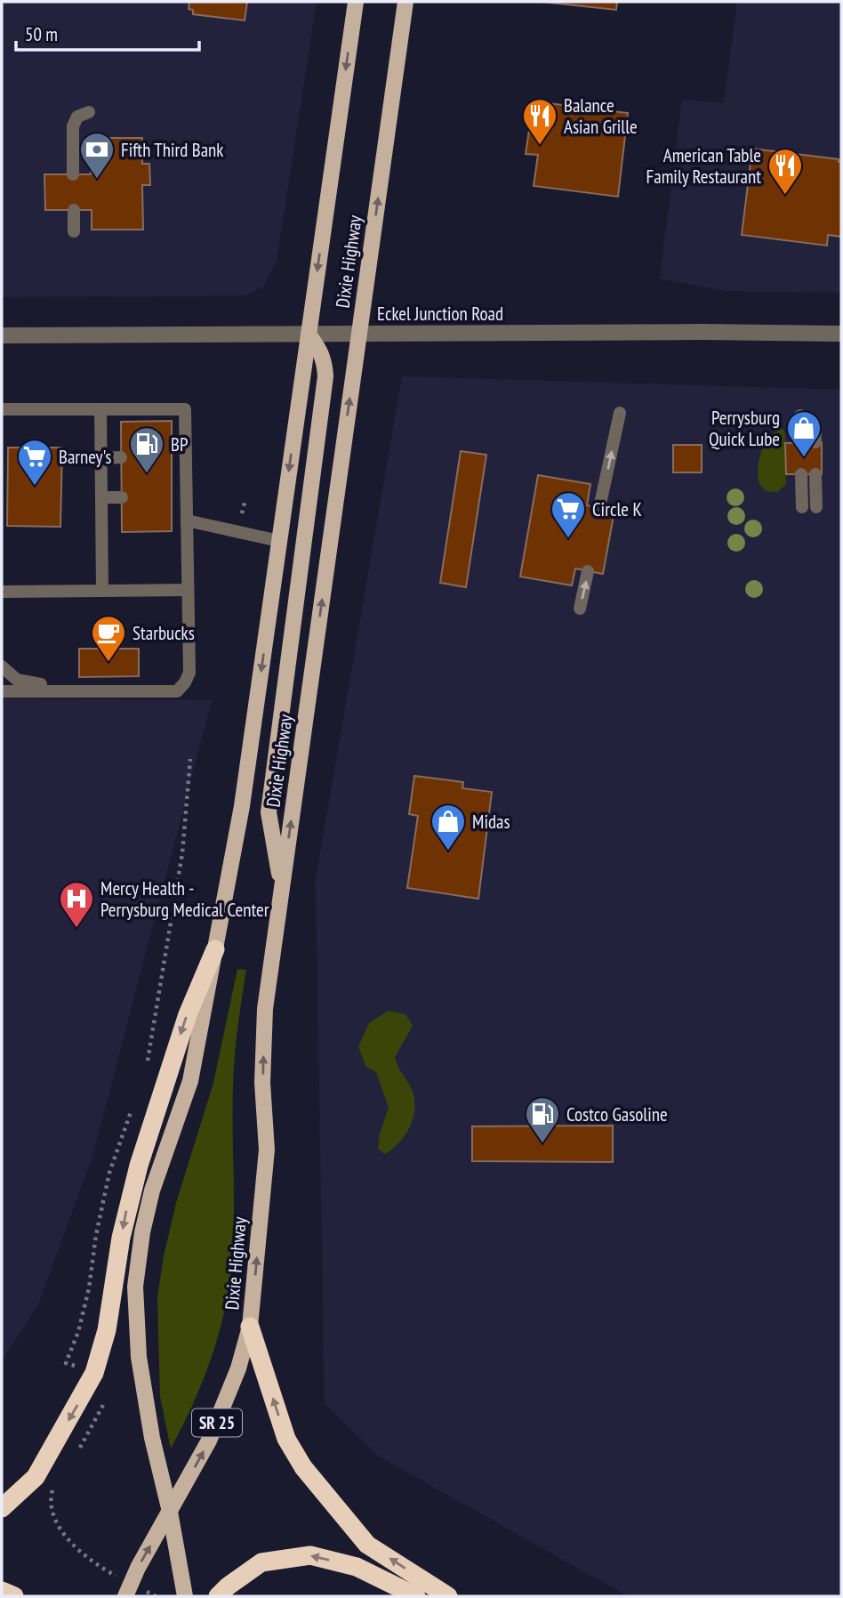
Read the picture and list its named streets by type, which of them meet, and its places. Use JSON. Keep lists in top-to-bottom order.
{
  "streets": {
    "main road": ["Dixie Highway", "SR 25"],
    "street": ["Eckel Junction Road"]
  },
  "crossings": [
    ["Dixie Highway", "Eckel Junction Road"]
  ],
  "places": {
    "restaurant": ["Balance Asian Grille", "American Table Family Restaurant"],
    "bank": ["Fifth Third Bank"],
    "shop": ["Perrysburg Quick Lube", "Midas"],
    "fuel station": ["BP", "Costco Gasoline"],
    "supermarket": ["Barney's", "Circle K"],
    "cafe": ["Starbucks"],
    "hospital": ["Mercy Health - Perrysburg Medical Center"]
  },
  "scale_bar": "50 m"
}
